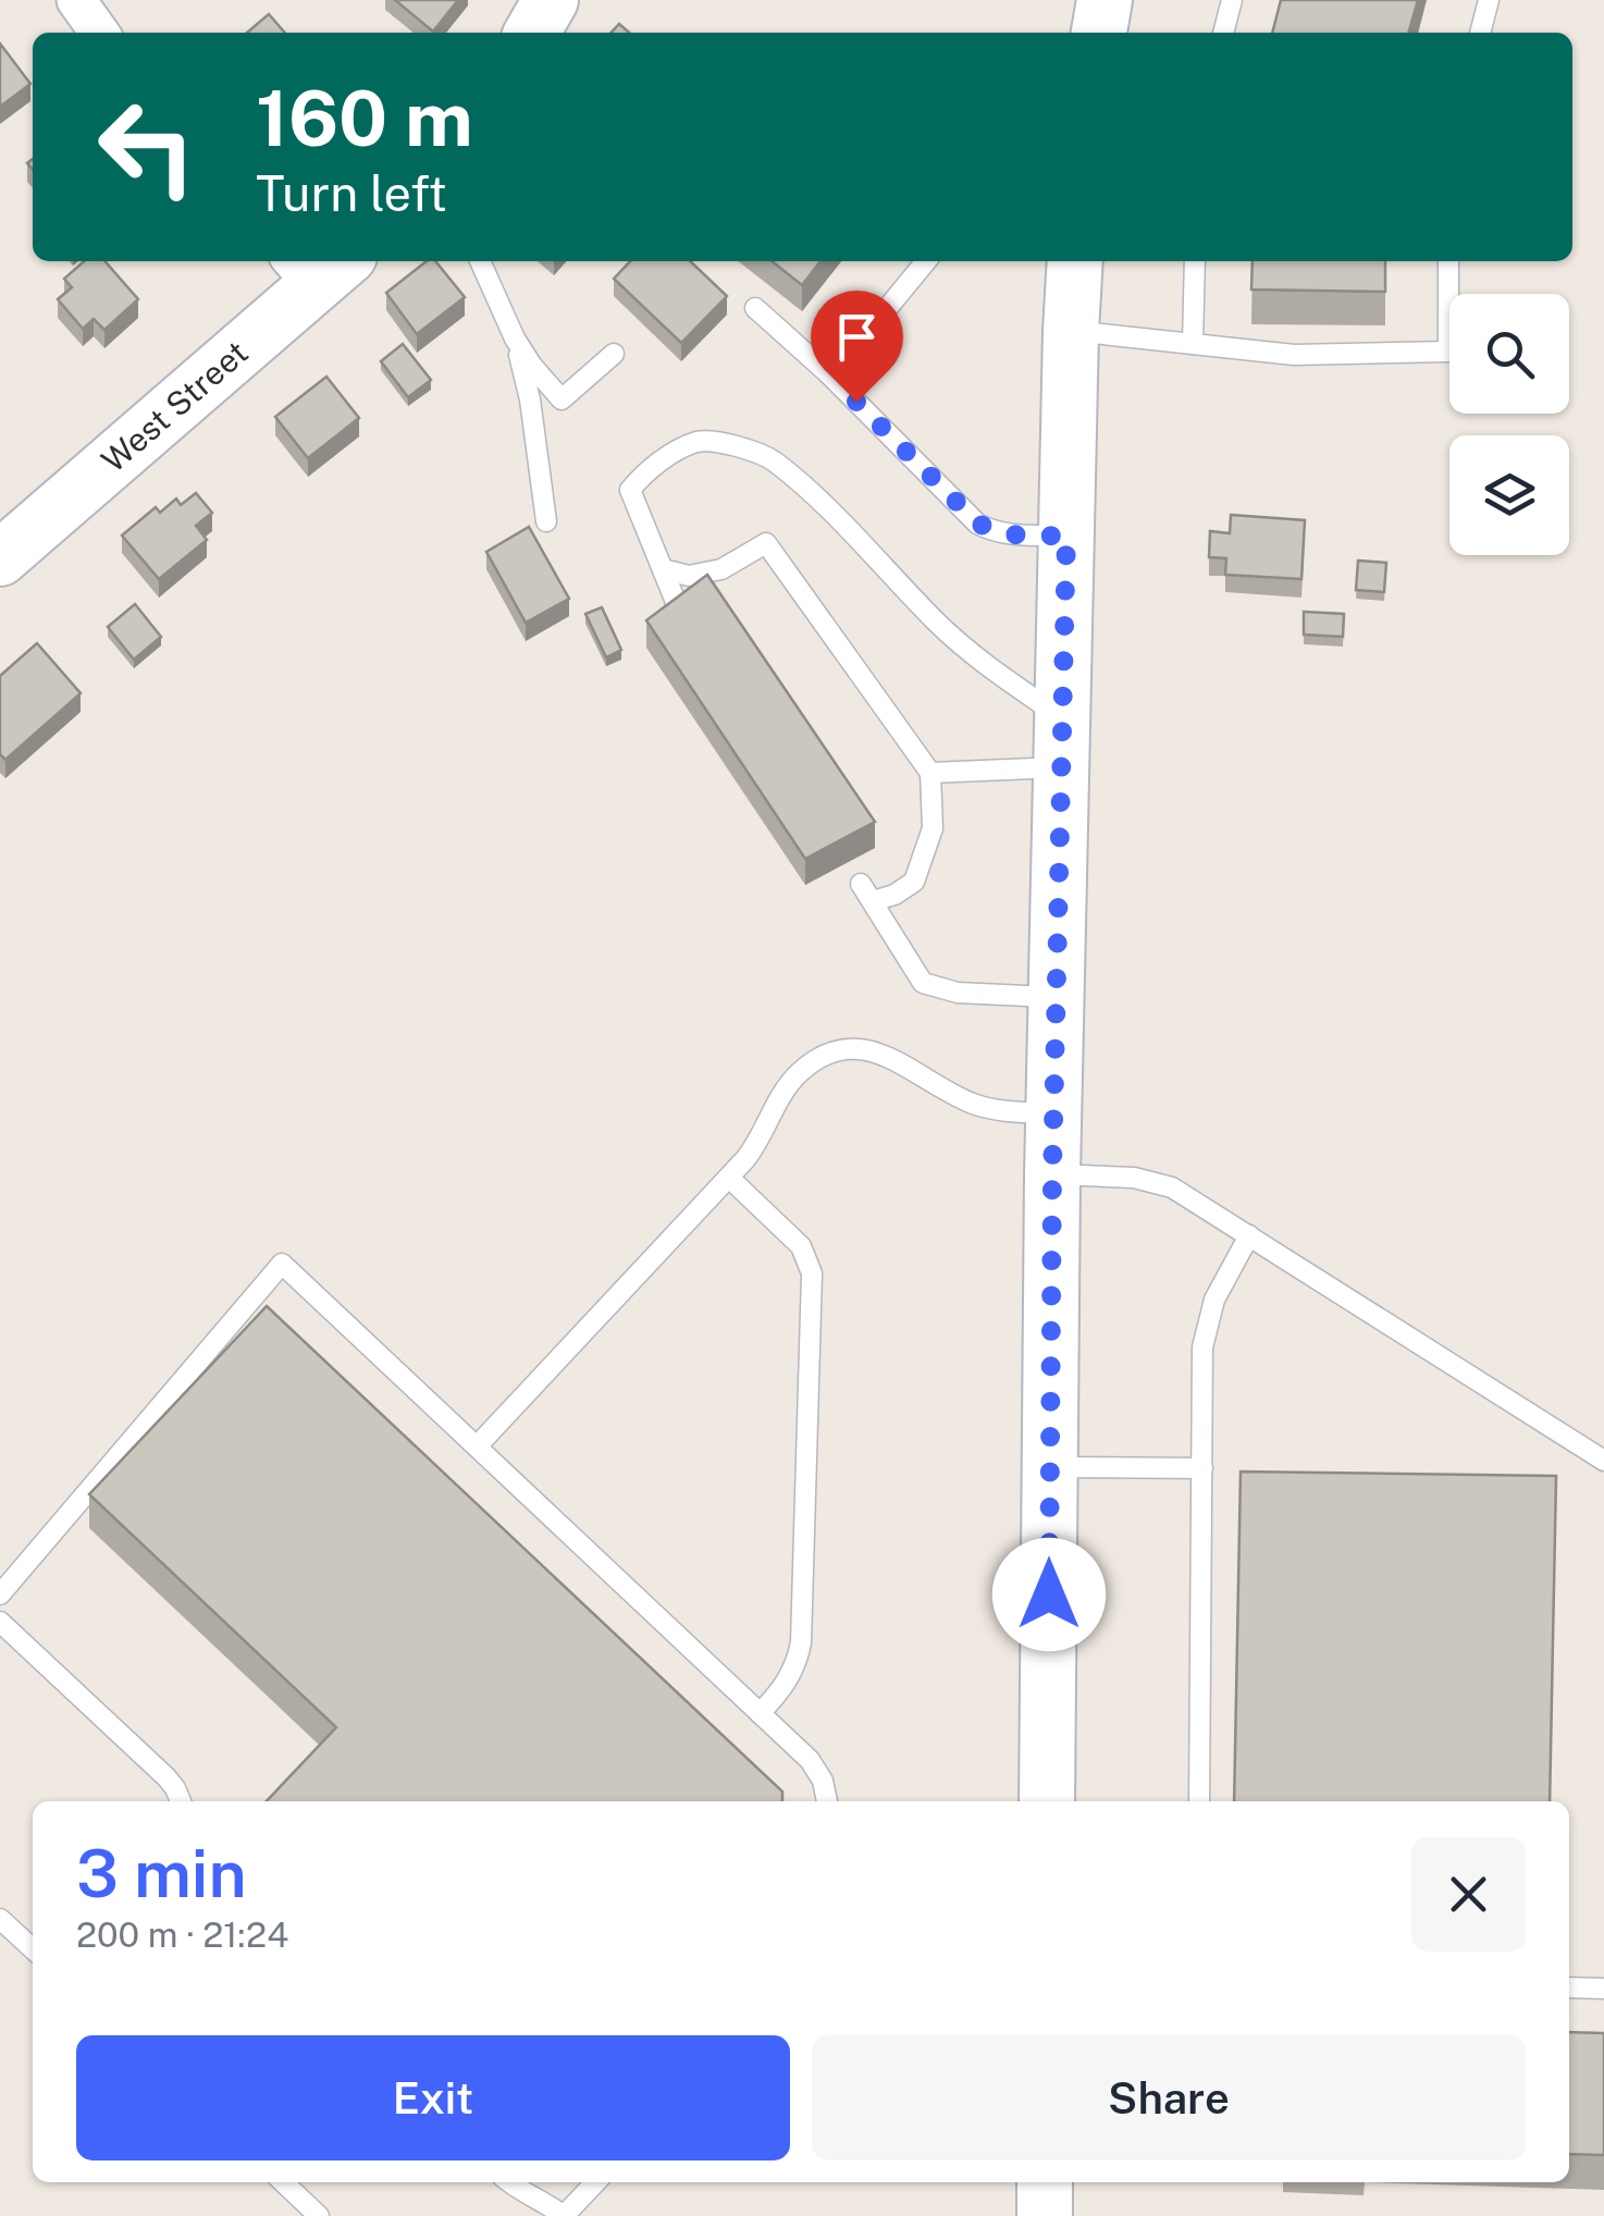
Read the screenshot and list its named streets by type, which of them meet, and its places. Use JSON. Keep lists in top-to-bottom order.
{
  "streets": {
    "main road": ["West Street"]
  },
  "page": {
    "turn": ["160 m", "Turn left"],
    "heading": ["3 min", "200 m · 21:24"],
    "buttons": ["Exit", "Share"]
  }
}
